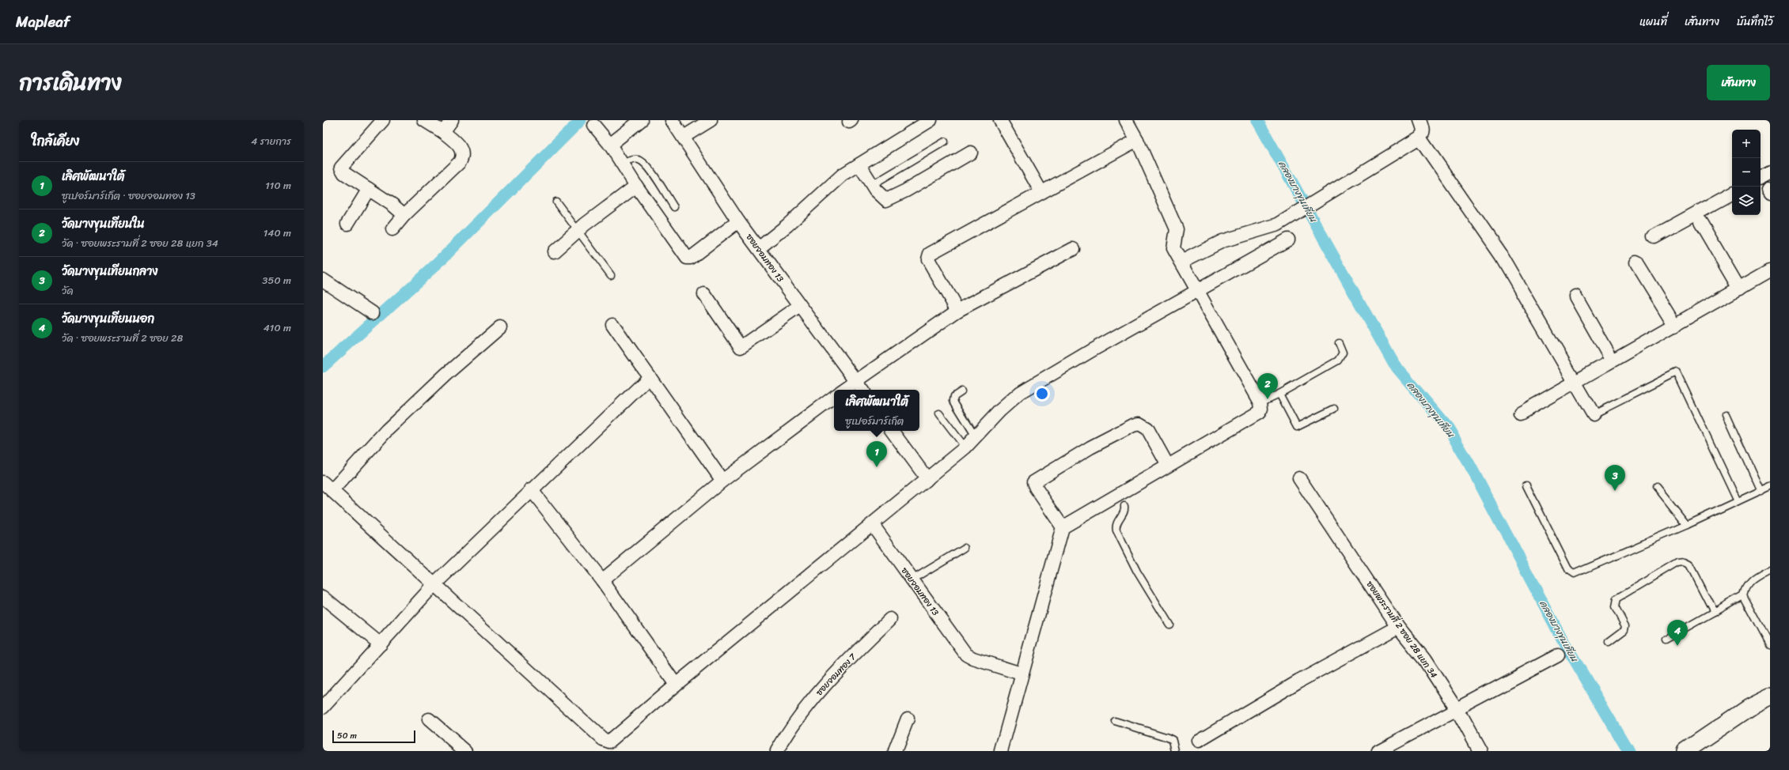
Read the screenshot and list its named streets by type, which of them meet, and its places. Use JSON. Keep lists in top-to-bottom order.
{
  "streets": {
    "street": ["ซอยจอมทอง 13", "ซอยพระรามที่ 2 ซอย 28 แยก 34", "ซอยจอมทอง 7"]
  },
  "water": ["คลองบางขุนเทียน"],
  "scale_bar": "50 m",
  "page": {
    "header": "Mapleaf",
    "nav": ["แผนที่", "เส้นทาง", "บันทึกไว้"],
    "title": "การเดินทาง",
    "buttons": "เส้นทาง",
    "heading": ["ใกล้เคียง", "4 รายการ"],
    "map_buttons": ["+", "−"],
    "list": [
      {
        "mark": "1",
        "name": "เลิศพัฒนาใต้",
        "note": "ซูเปอร์มาร์เก็ต · ซอยจอมทอง 13",
        "value": "110 m"
      },
      {
        "mark": "2",
        "name": "วัดบางขุนเทียนใน",
        "note": "วัด · ซอยพระรามที่ 2 ซอย 28 แยก 34",
        "value": "140 m"
      },
      {
        "mark": "3",
        "name": "วัดบางขุนเทียนกลาง",
        "note": "วัด",
        "value": "350 m"
      },
      {
        "mark": "4",
        "name": "วัดบางขุนเทียนนอก",
        "note": "วัด · ซอยพระรามที่ 2 ซอย 28",
        "value": "410 m"
      }
    ],
    "pins": [
      "2",
      "1",
      "3",
      "4"
    ],
    "popup": ["เลิศพัฒนาใต้", "ซูเปอร์มาร์เก็ต"],
    "scale": "50 m"
  }
}
